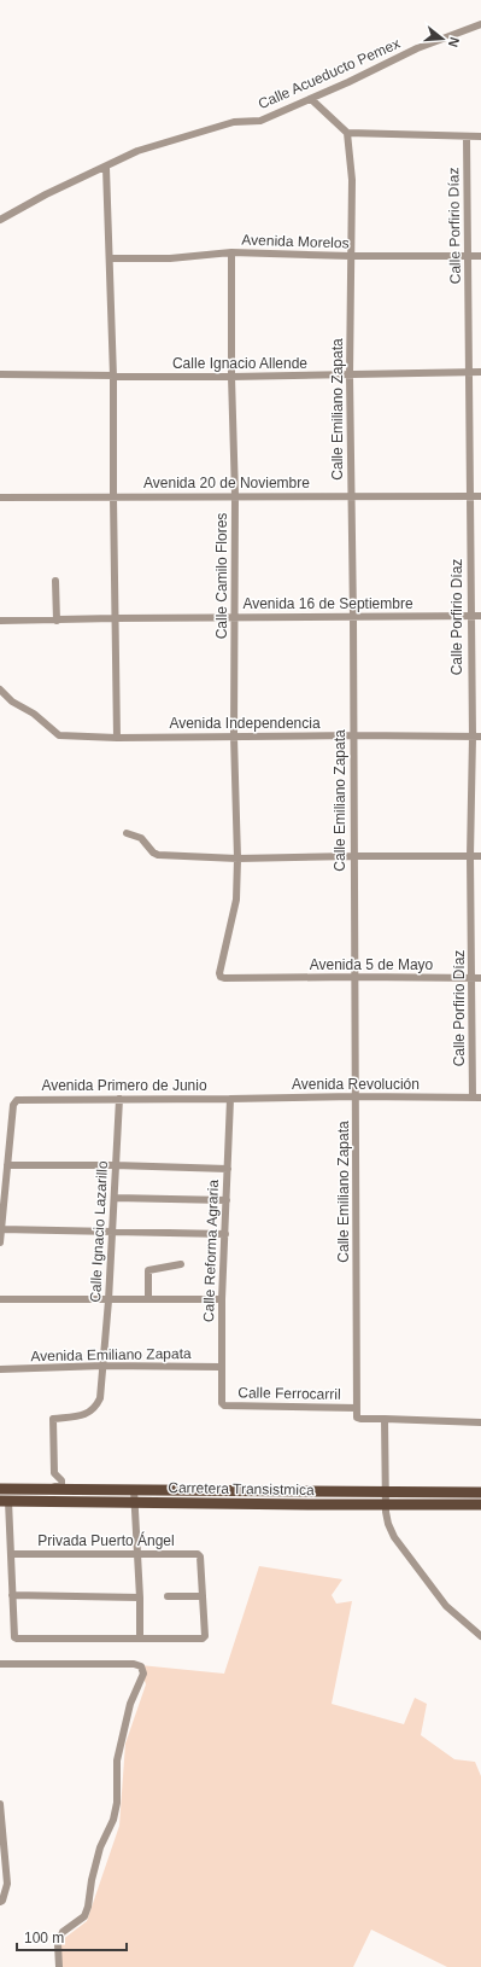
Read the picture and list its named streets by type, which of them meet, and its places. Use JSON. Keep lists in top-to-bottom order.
{
  "streets": {
    "main road": ["Carretera Transistmica"],
    "street": [
      "Calle Acueducto Pemex",
      "Calle Porfirio Díaz",
      "Avenida Morelos",
      "Calle Ignacio Allende",
      "Calle Emiliano Zapata",
      "Avenida 20 de Noviembre",
      "Calle Camilo Flores",
      "Avenida 16 de Septiembre",
      "Avenida Independencia",
      "Avenida 5 de Mayo",
      "Avenida Revolución",
      "Avenida Primero de Junio",
      "Calle Ignacio Lazarillo",
      "Calle Reforma Agraria",
      "Avenida Emiliano Zapata",
      "Calle Ferrocarril",
      "Privada Puerto Ángel"
    ]
  },
  "crossings": [
    ["Calle Porfirio Díaz", "Avenida Morelos"],
    ["Calle Porfirio Díaz", "Calle Ignacio Allende"],
    ["Calle Porfirio Díaz", "Avenida 20 de Noviembre"],
    ["Calle Porfirio Díaz", "Avenida 16 de Septiembre"],
    ["Calle Porfirio Díaz", "Avenida Independencia"],
    ["Calle Porfirio Díaz", "Avenida 5 de Mayo"],
    ["Calle Porfirio Díaz", "Avenida Revolución"],
    ["Avenida Morelos", "Calle Emiliano Zapata"],
    ["Avenida Morelos", "Calle Camilo Flores"],
    ["Calle Ignacio Allende", "Calle Emiliano Zapata"],
    ["Calle Ignacio Allende", "Calle Camilo Flores"],
    ["Calle Emiliano Zapata", "Avenida 20 de Noviembre"],
    ["Calle Emiliano Zapata", "Avenida 16 de Septiembre"],
    ["Calle Emiliano Zapata", "Avenida Independencia"],
    ["Calle Emiliano Zapata", "Avenida 5 de Mayo"],
    ["Calle Emiliano Zapata", "Avenida Revolución"],
    ["Calle Emiliano Zapata", "Calle Ferrocarril"],
    ["Avenida 20 de Noviembre", "Calle Camilo Flores"],
    ["Calle Camilo Flores", "Avenida 16 de Septiembre"],
    ["Calle Camilo Flores", "Avenida Independencia"],
    ["Calle Camilo Flores", "Avenida 5 de Mayo"],
    ["Avenida Revolución", "Avenida Primero de Junio"],
    ["Avenida Revolución", "Calle Reforma Agraria"],
    ["Avenida Primero de Junio", "Calle Ignacio Lazarillo"],
    ["Avenida Primero de Junio", "Calle Reforma Agraria"],
    ["Calle Ignacio Lazarillo", "Avenida Emiliano Zapata"],
    ["Calle Ignacio Lazarillo", "Carretera Transistmica"],
    ["Calle Reforma Agraria", "Avenida Emiliano Zapata"],
    ["Calle Reforma Agraria", "Calle Ferrocarril"]
  ],
  "scale_bar": "100 m",
  "north": "right"
}
